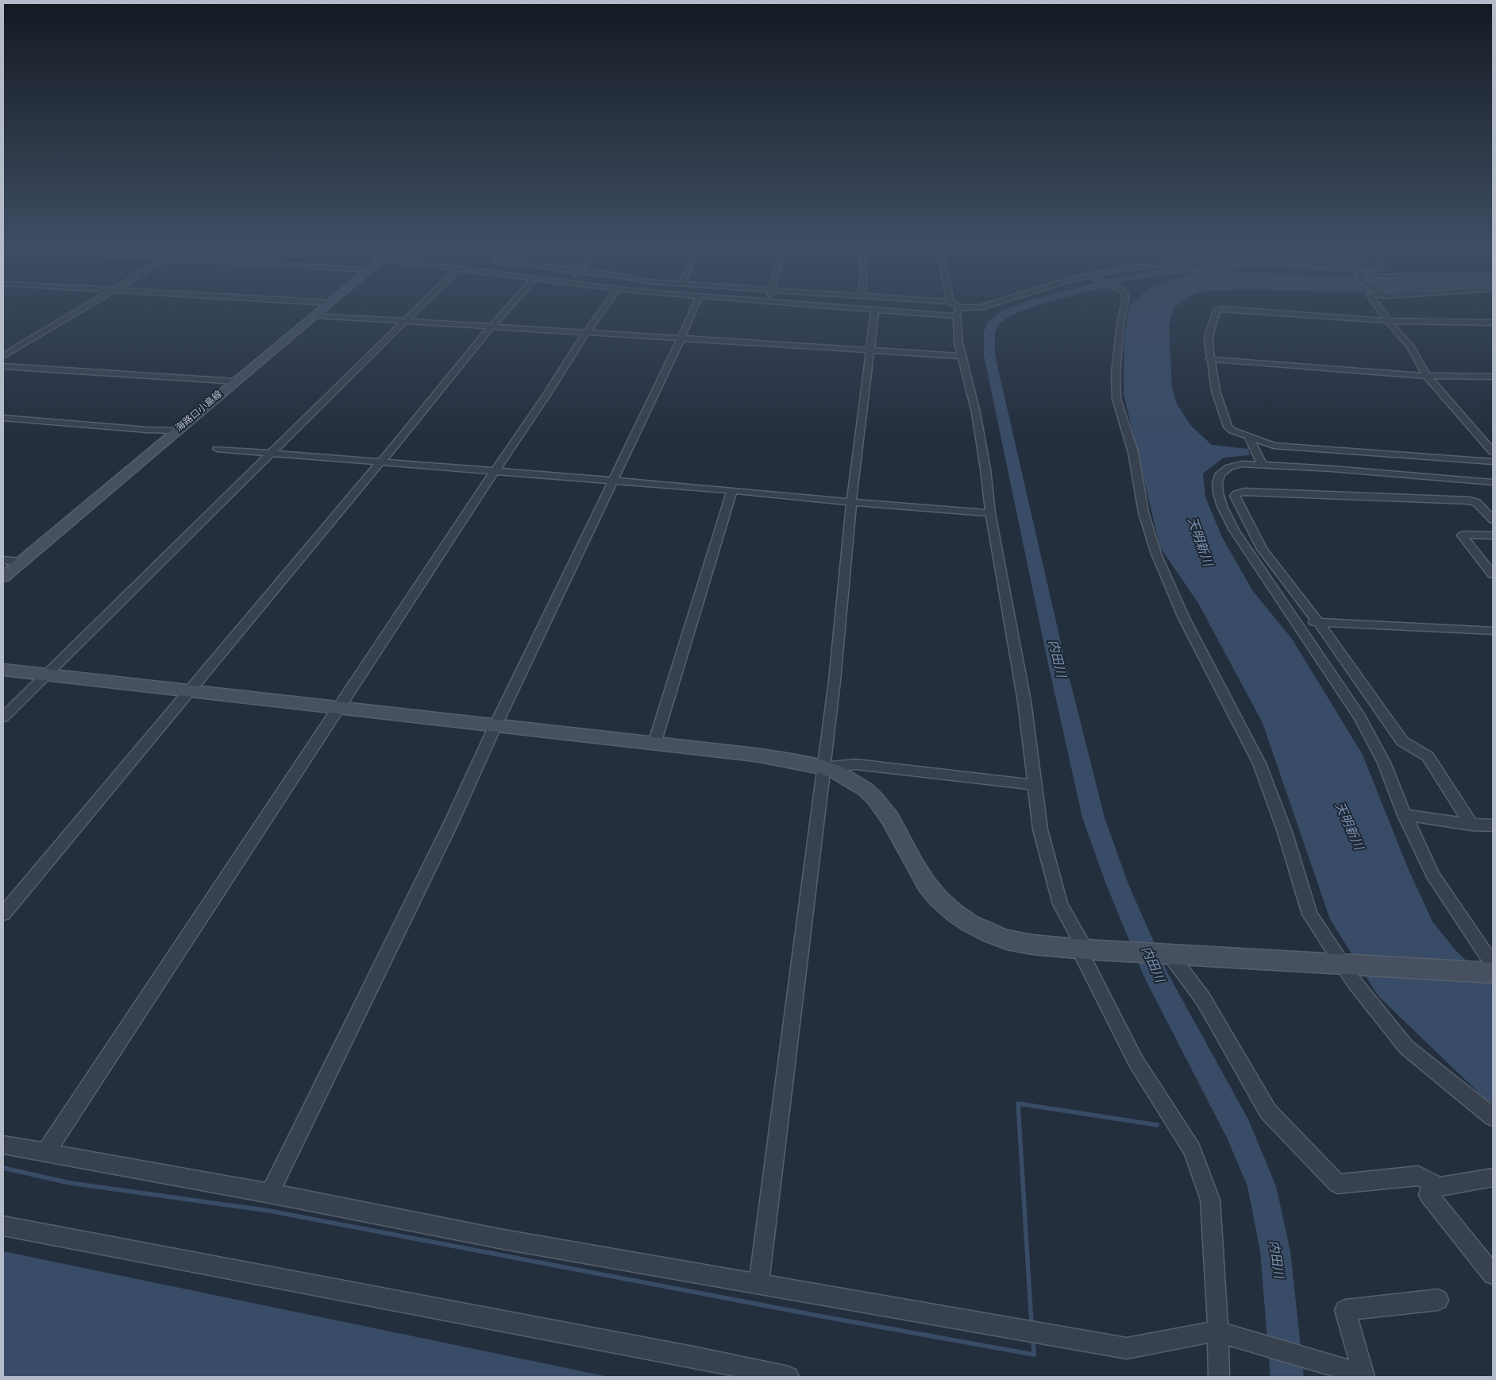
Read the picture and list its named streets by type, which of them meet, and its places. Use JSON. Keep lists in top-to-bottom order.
{
  "streets": {
    "street": ["海路口小島線"]
  },
  "water": ["天明新川", "内田川"]
}
